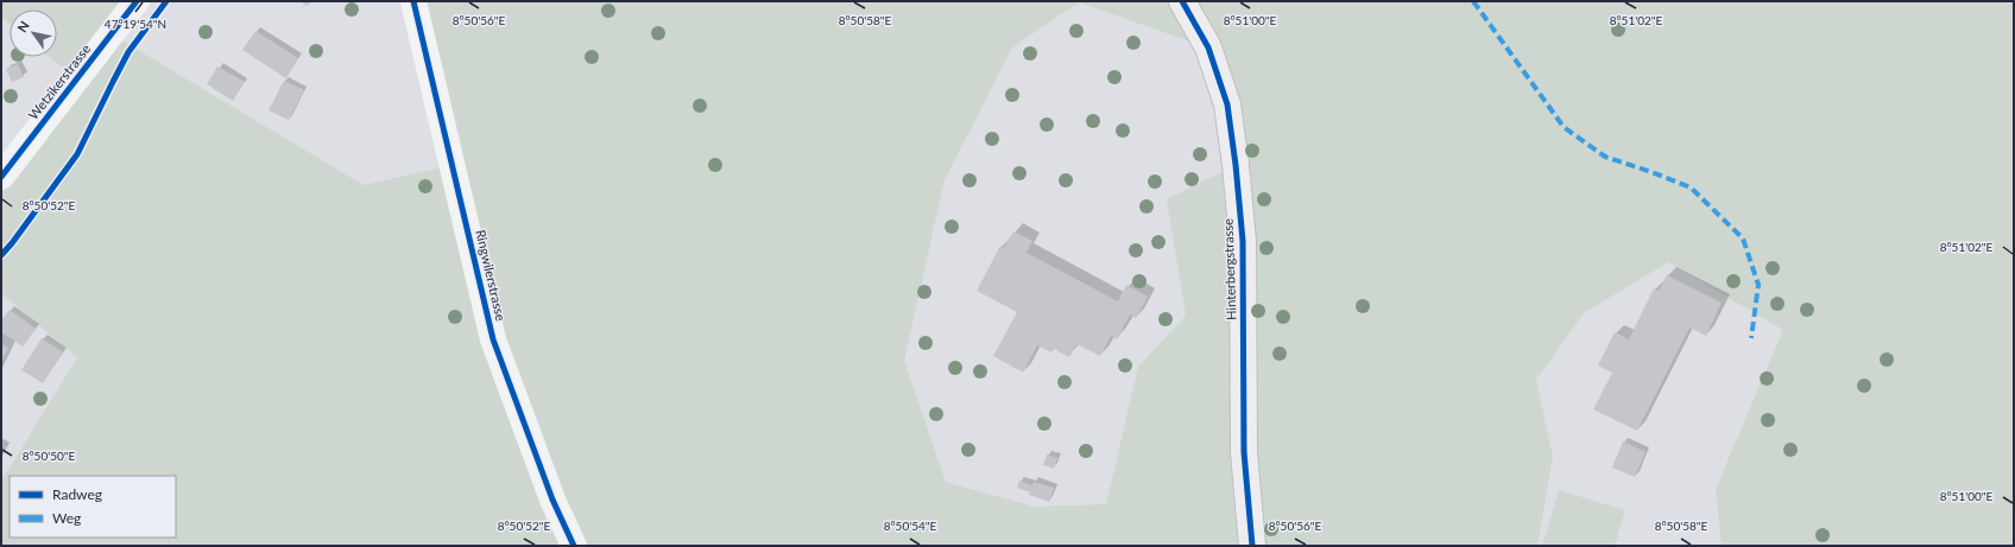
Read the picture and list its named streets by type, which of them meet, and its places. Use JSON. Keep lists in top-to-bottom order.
{
  "streets": {
    "street": ["Wetzikerstrasse", "Hinterbergstrasse", "Ringwilerstrasse"]
  },
  "legend": ["Radweg", "Weg"],
  "north": "top left",
  "coordinates": [
    "8°50'56\"E",
    "8°50'58\"E",
    "8°51'00\"E",
    "8°51'02\"E",
    "47°19'54\"N",
    "8°50'52\"E",
    "8°50'50\"E",
    "8°50'54\"E"
  ]
}
